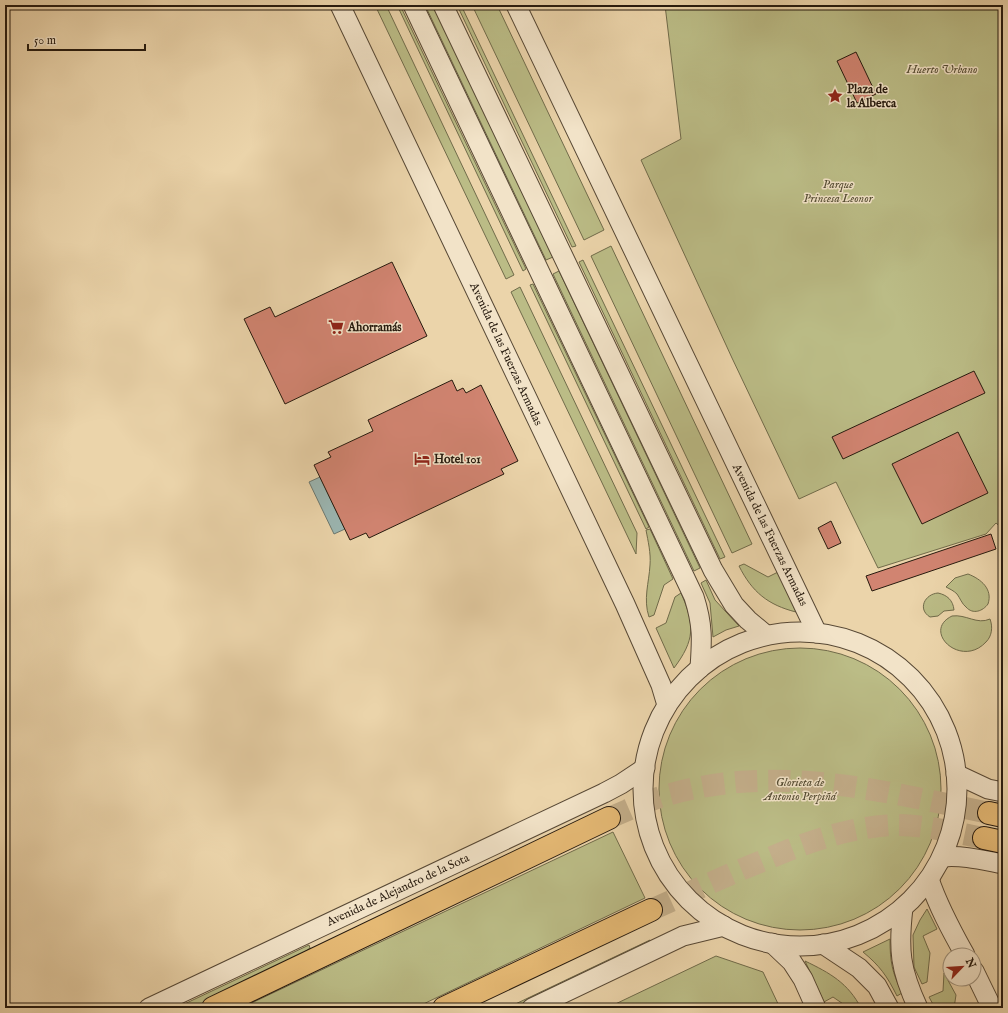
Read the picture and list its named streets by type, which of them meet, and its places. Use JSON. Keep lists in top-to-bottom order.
{
  "streets": {
    "street": ["Avenida de las Fuerzas Armadas", "Avenida de Alejandro de la Sota"]
  },
  "parks": ["Huerto Urbano", "Parque Princesa Leonor", "Glorieta de Antonio Perpiñá"],
  "places": {
    "place": ["Plaza de la Alberca"],
    "supermarket": ["Ahorramás"],
    "hotel": ["Hotel 101"]
  },
  "scale_bar": "50 m",
  "north": "top right"
}
